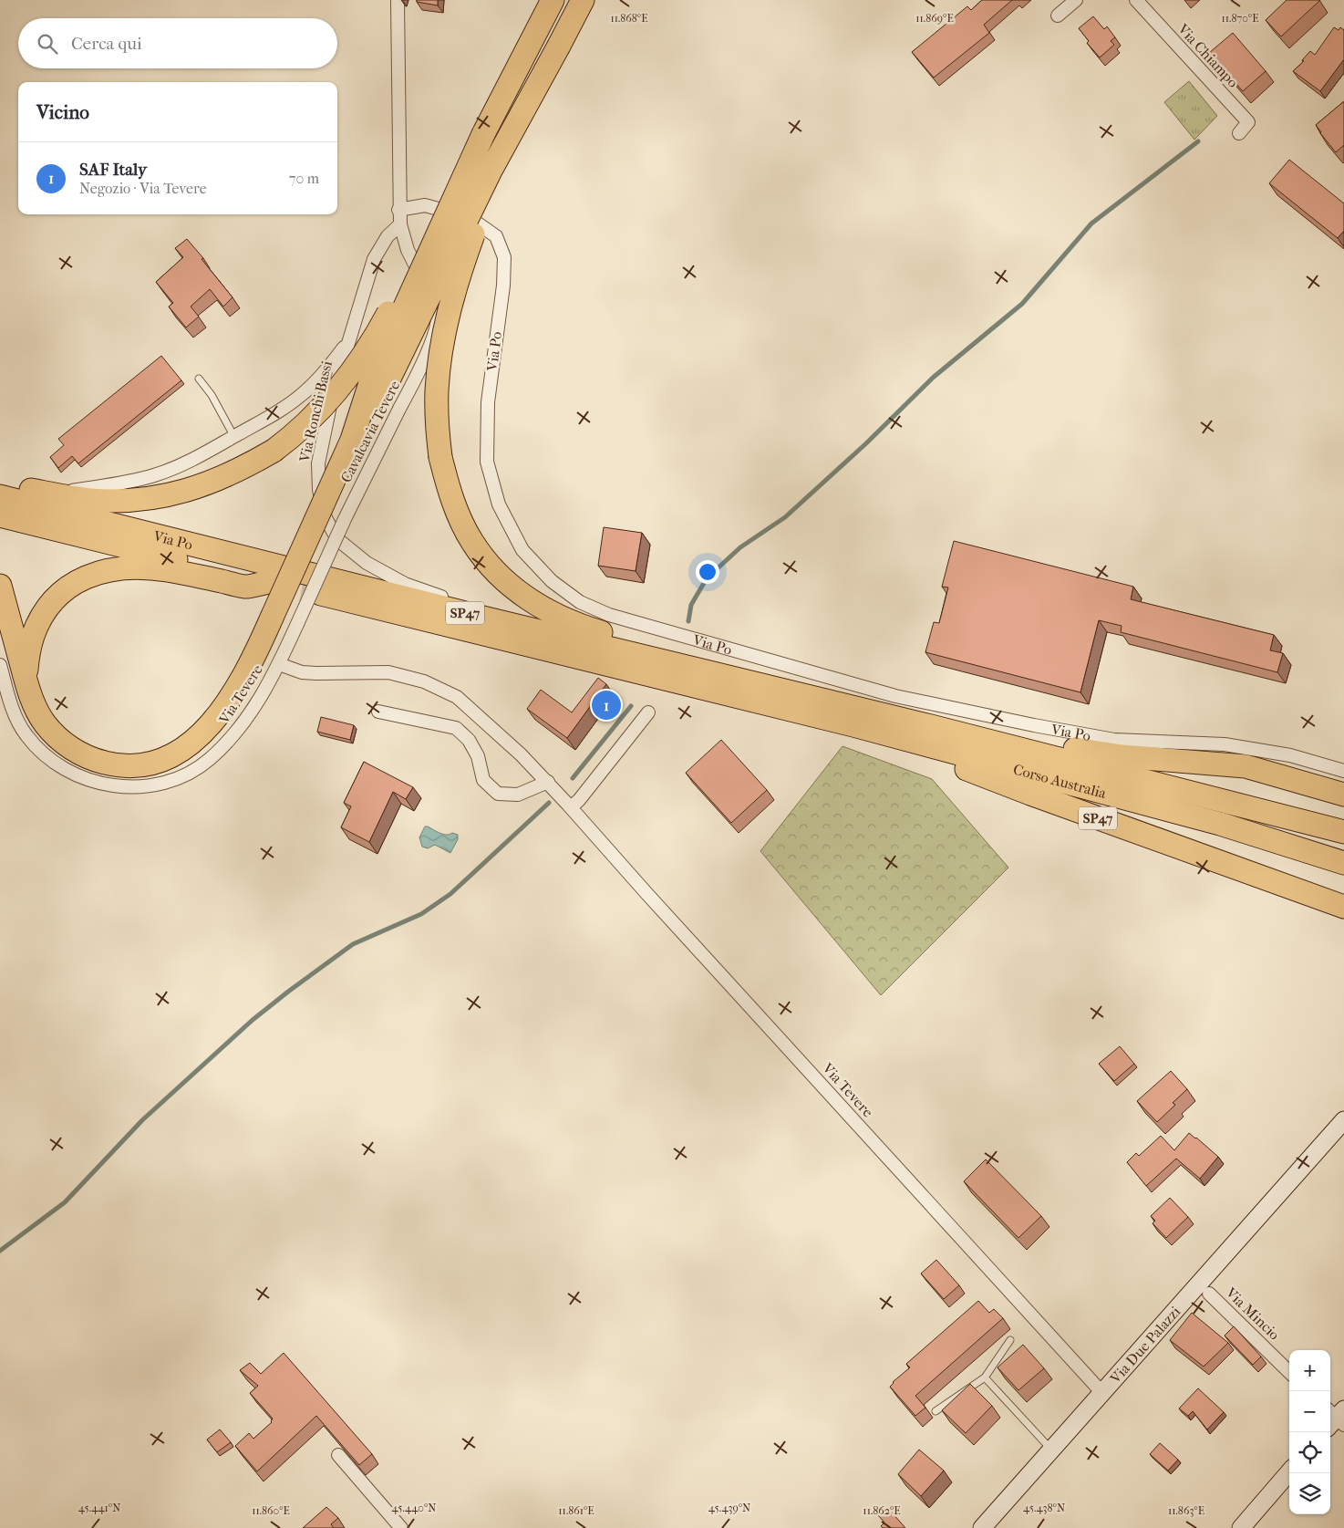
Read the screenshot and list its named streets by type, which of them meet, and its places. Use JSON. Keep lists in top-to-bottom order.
{
  "streets": {
    "highway": ["Via Po", "SP47", "Corso Australia"],
    "street": [
      "Via Chiampo",
      "Via Ronchi Bassi",
      "Cavalcavia Tevere",
      "Via Tevere",
      "Via Mincio",
      "Via Due Palazzi"
    ]
  },
  "crossings": [
    ["Via Po", "Via Ronchi Bassi"],
    ["Via Po", "Cavalcavia Tevere"],
    ["Via Po", "SP47"],
    ["Via Po", "Corso Australia"],
    ["Via Ronchi Bassi", "Cavalcavia Tevere"],
    ["Cavalcavia Tevere", "Via Tevere"],
    ["SP47", "Corso Australia"],
    ["Via Tevere", "Via Due Palazzi"]
  ],
  "page": {
    "search": "Cerca qui",
    "heading": "Vicino",
    "list": [
      {
        "mark": "1",
        "name": "SAF Italy",
        "note": "Negozio · Via Tevere",
        "value": "70 m"
      }
    ],
    "pins": "1",
    "map_buttons": ["+", "−"]
  },
  "coordinates": [
    "11.868°E",
    "11.870°E",
    "11.869°E",
    "45.441°N",
    "45.440°N",
    "45.439°N",
    "45.438°N",
    "11.860°E",
    "11.861°E",
    "11.862°E",
    "11.863°E"
  ]
}
